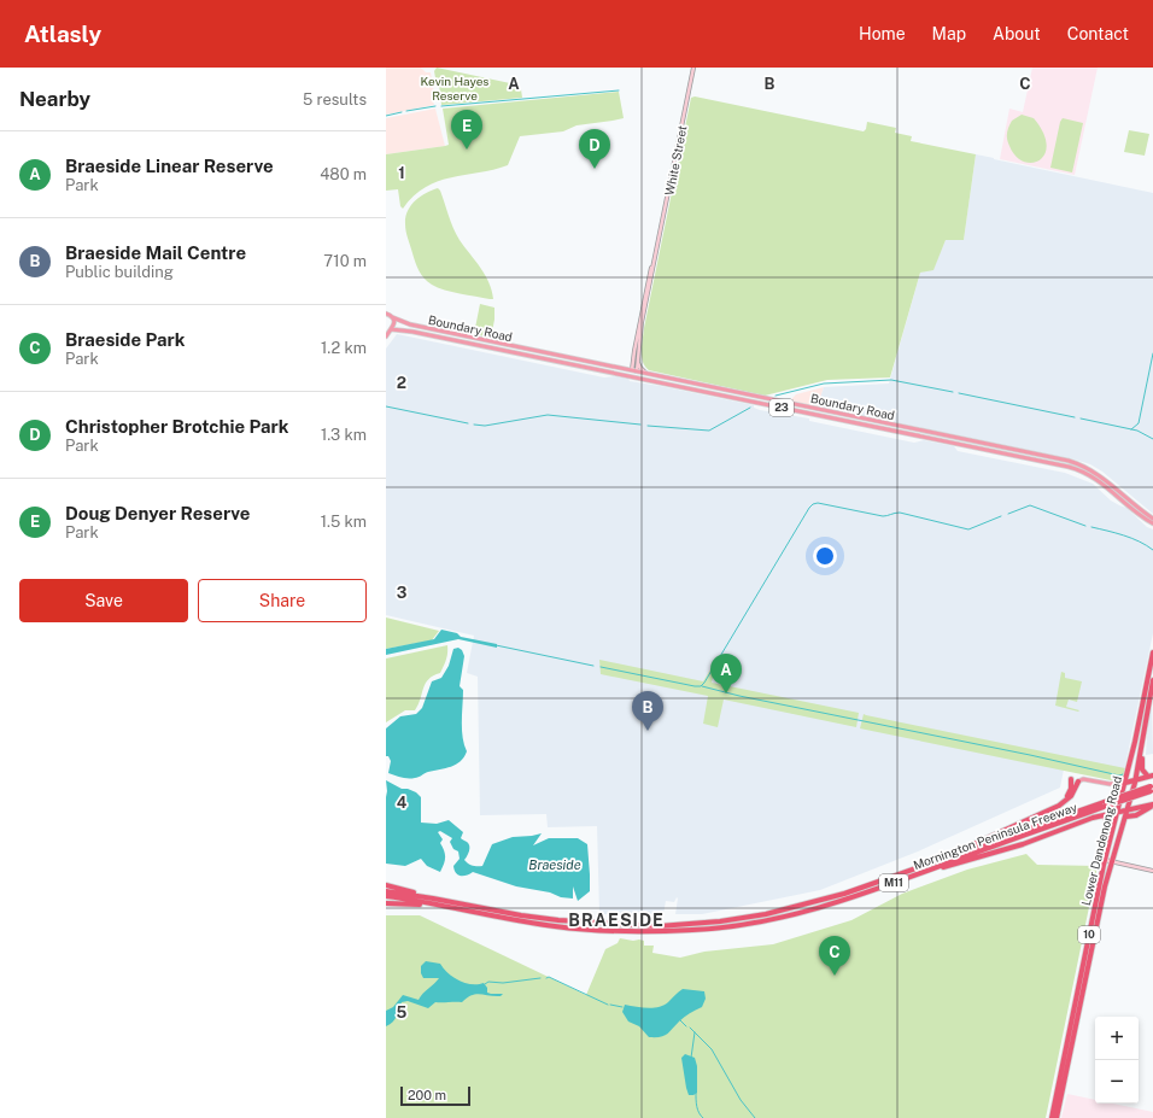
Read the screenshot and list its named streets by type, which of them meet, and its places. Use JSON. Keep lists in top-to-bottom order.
{
  "streets": {
    "highway": [
      "Mornington Peninsula Freeway",
      "Lower Dandenong Road",
      "M11",
      "10"
    ],
    "main road": ["White Street", "Boundary Road", "23"]
  },
  "crossings": [
    ["White Street", "Boundary Road"],
    ["Boundary Road", "23"]
  ],
  "districts": ["BRAESIDE"],
  "water": ["Braeside"],
  "parks": ["Kevin Hayes Reserve"],
  "scale_bar": "200 m",
  "page": {
    "header": "Atlasly",
    "nav": [
      "Home",
      "Map",
      "About",
      "Contact"
    ],
    "heading": ["Nearby", "5 results"],
    "pins": [
      "E",
      "D",
      "A",
      "B",
      "C"
    ],
    "list": [
      {
        "mark": "A",
        "name": "Braeside Linear Reserve",
        "note": "Park",
        "value": "480 m"
      },
      {
        "mark": "B",
        "name": "Braeside Mail Centre",
        "note": "Public building",
        "value": "710 m"
      },
      {
        "mark": "C",
        "name": "Braeside Park",
        "note": "Park",
        "value": "1.2 km"
      },
      {
        "mark": "D",
        "name": "Christopher Brotchie Park",
        "note": "Park",
        "value": "1.3 km"
      },
      {
        "mark": "E",
        "name": "Doug Denyer Reserve",
        "note": "Park",
        "value": "1.5 km"
      }
    ],
    "buttons": ["Save", "Share"],
    "map_buttons": ["+", "−"],
    "scale": "200 m"
  },
  "grid": {
    "columns": ["A", "B", "C"],
    "rows": [
      "1",
      "2",
      "3",
      "4",
      "5"
    ]
  }
}
